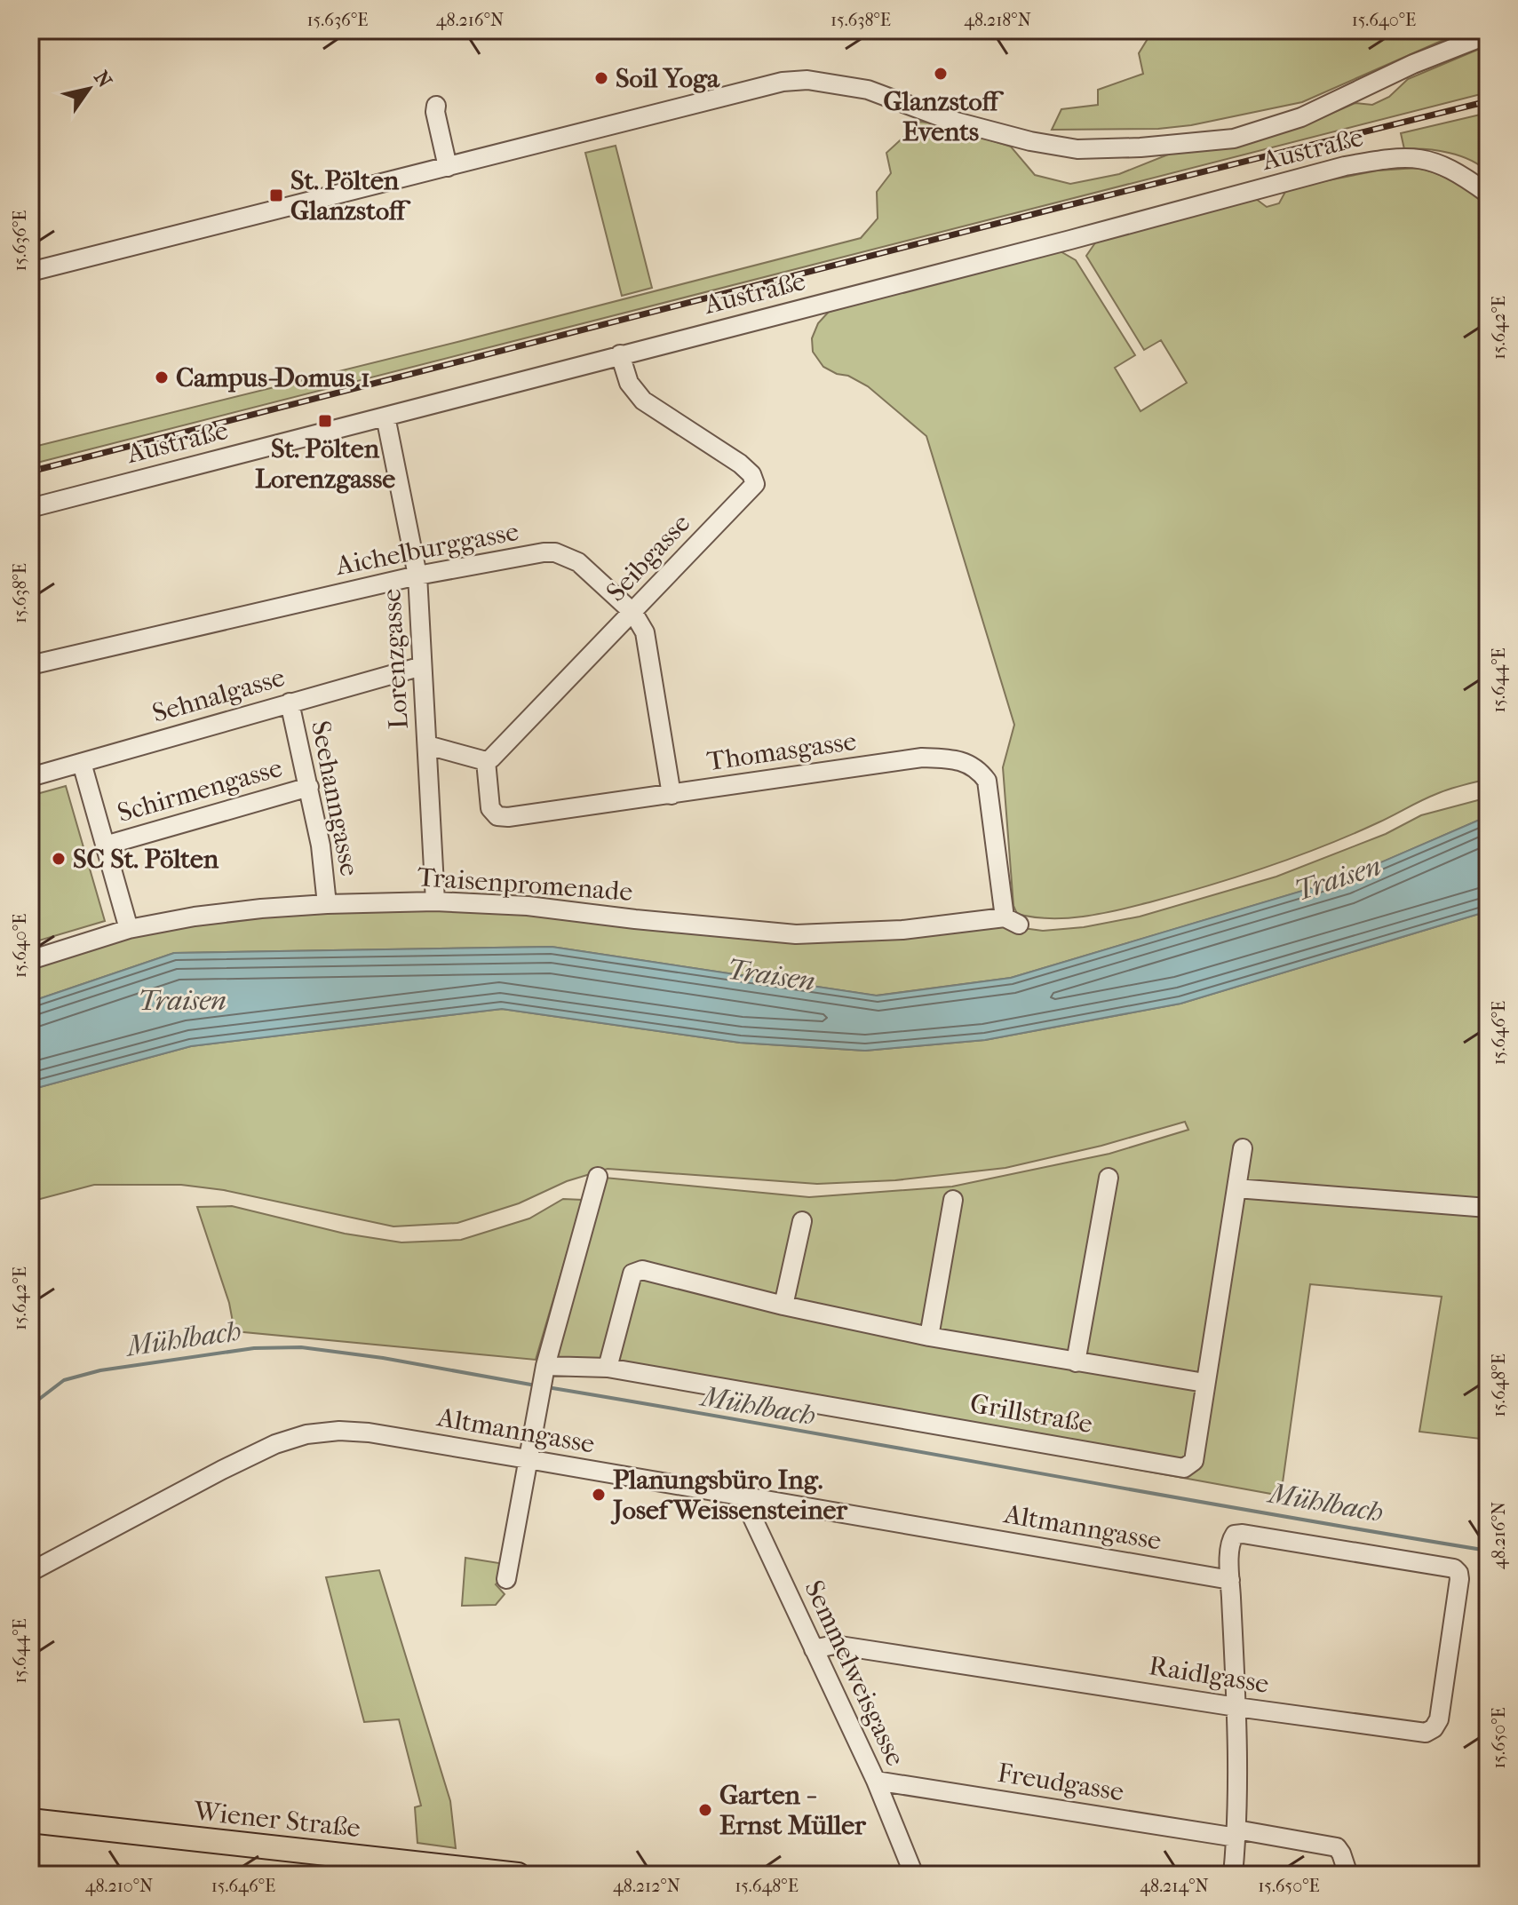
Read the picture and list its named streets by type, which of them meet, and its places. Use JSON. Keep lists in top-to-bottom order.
{
  "streets": {
    "main road": ["Wiener Straße"],
    "street": [
      "Austraße",
      "Aichelburggasse",
      "Seibgasse",
      "Lorenzgasse",
      "Sehnalgasse",
      "Thomasgasse",
      "Schirmengasse",
      "Seehanngasse",
      "Traisenpromenade",
      "Grillstraße",
      "Altmanngasse",
      "Semmelweisgasse",
      "Raidlgasse",
      "Freudgasse"
    ]
  },
  "crossings": [
    ["Austraße", "Seibgasse"],
    ["Austraße", "Lorenzgasse"],
    ["Aichelburggasse", "Seibgasse"],
    ["Aichelburggasse", "Lorenzgasse"],
    ["Aichelburggasse", "Thomasgasse"],
    ["Seibgasse", "Thomasgasse"],
    ["Lorenzgasse", "Sehnalgasse"],
    ["Lorenzgasse", "Traisenpromenade"],
    ["Sehnalgasse", "Seehanngasse"],
    ["Thomasgasse", "Traisenpromenade"],
    ["Schirmengasse", "Seehanngasse"],
    ["Seehanngasse", "Traisenpromenade"],
    ["Altmanngasse", "Semmelweisgasse"],
    ["Altmanngasse", "Raidlgasse"],
    ["Semmelweisgasse", "Raidlgasse"],
    ["Semmelweisgasse", "Freudgasse"]
  ],
  "water": ["Traisen", "Mühlbach"],
  "places": {
    "other": [
      "Glanzstoff Events",
      "Soil Yoga",
      "Campus-Domus 1",
      "SC St. Pölten",
      "Planungsbüro Ing. Josef Weissensteiner",
      "Garten - Ernst Müller"
    ],
    "transit": ["St. Pölten Glanzstoff", "St. Pölten Lorenzgasse"]
  },
  "north": "top right",
  "coordinates": [
    "15.636°E",
    "48.216°N",
    "15.638°E",
    "48.218°N",
    "15.640°E",
    "15.642°E",
    "15.644°E",
    "15.646°E",
    "15.648°E",
    "15.650°E",
    "48.210°N",
    "48.212°N",
    "48.214°N"
  ]
}
